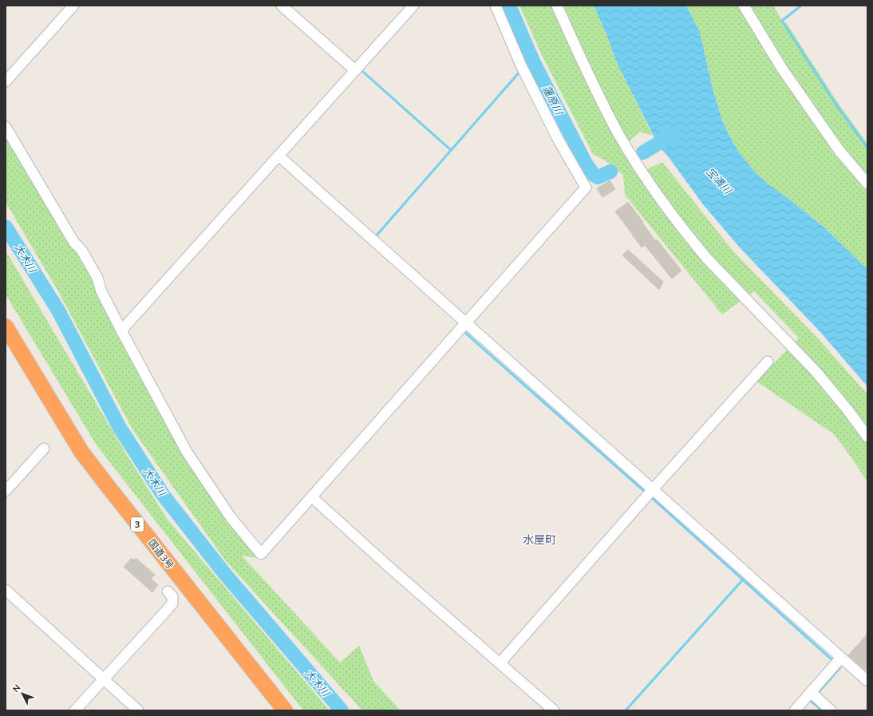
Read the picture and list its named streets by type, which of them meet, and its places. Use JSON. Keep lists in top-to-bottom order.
{
  "streets": {
    "highway": ["3", "国道3号"]
  },
  "districts": ["水屋町"],
  "water": ["蓮原川", "宝満川", "大木川"],
  "north": "top left"
}
